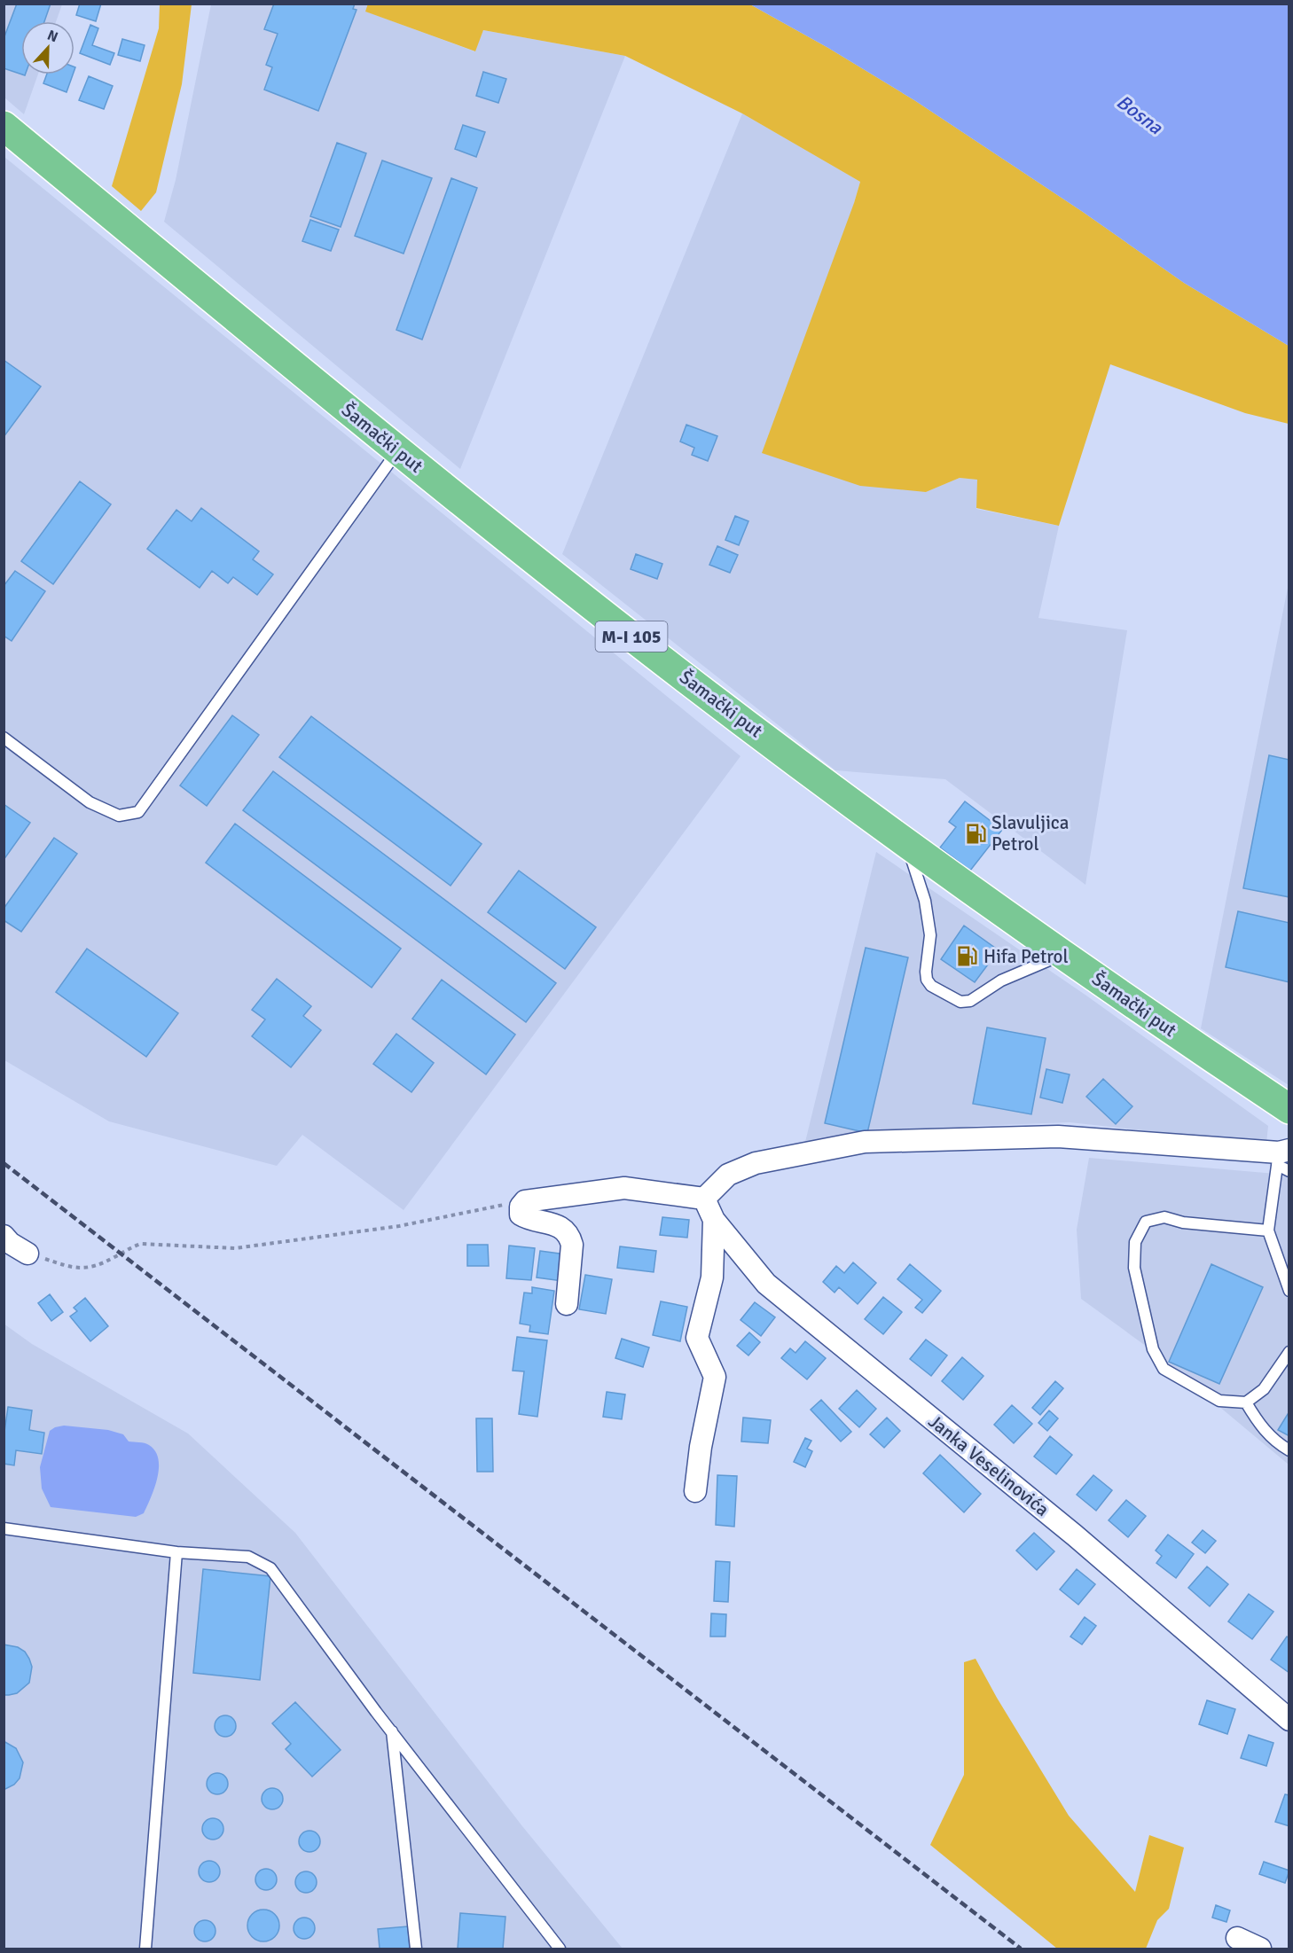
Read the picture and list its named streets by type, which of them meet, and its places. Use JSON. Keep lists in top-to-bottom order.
{
  "streets": {
    "main road": ["Šamački put", "M-I 105"],
    "street": ["Janka Veselinovića"]
  },
  "water": ["Bosna"],
  "places": {
    "fuel station": ["Slavuljica Petrol", "Hifa Petrol"]
  },
  "north": "top"
}
